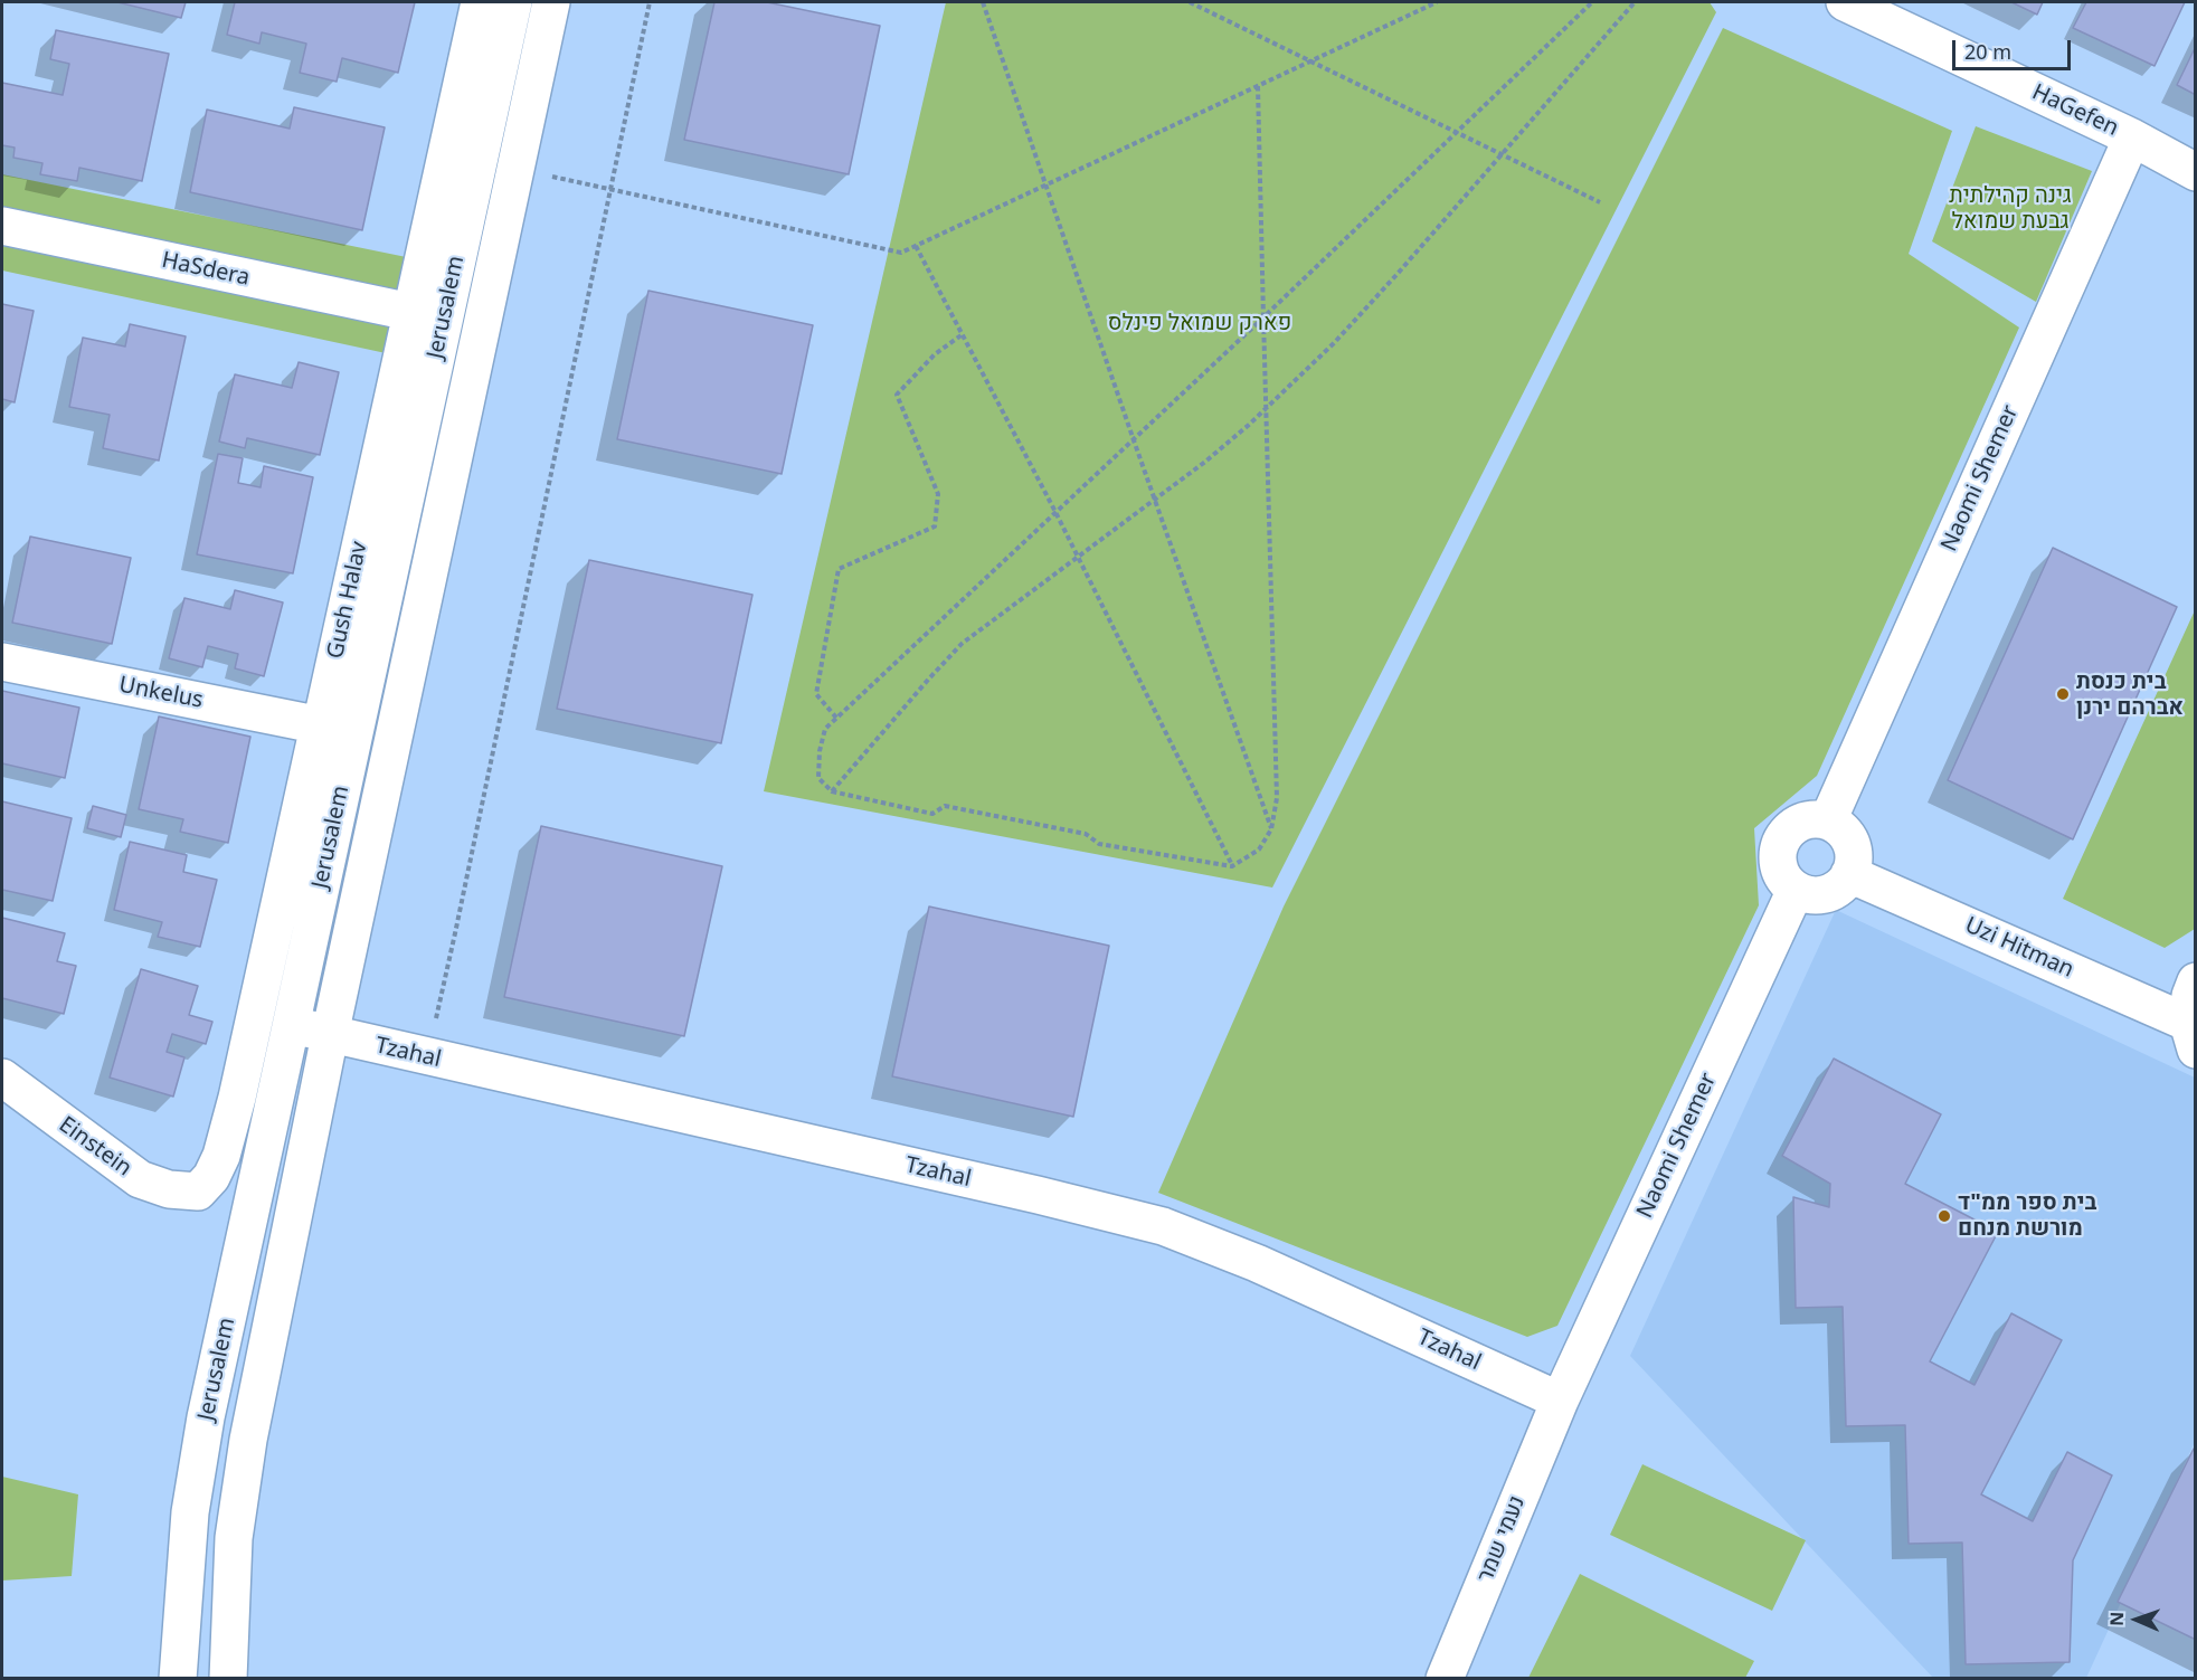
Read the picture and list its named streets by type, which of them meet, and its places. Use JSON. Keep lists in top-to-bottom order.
{
  "streets": {
    "street": [
      "HaGefen",
      "HaSdera",
      "Jerusalem",
      "Naomi Shemer",
      "Gush Halav",
      "Unkelus",
      "Uzi Hitman",
      "Tzahal",
      "Einstein",
      "נעמי שמר"
    ]
  },
  "crossings": [
    ["HaGefen", "Naomi Shemer"],
    ["HaSdera", "Gush Halav"],
    ["Jerusalem", "Tzahal"],
    ["Naomi Shemer", "Uzi Hitman"],
    ["Naomi Shemer", "Tzahal"],
    ["Naomi Shemer", "נעמי שמר"],
    ["Gush Halav", "Unkelus"],
    ["Gush Halav", "Einstein"],
    ["Tzahal", "נעמי שמר"]
  ],
  "parks": ["גינה קהילתית גבעת שמואל", "פארק שמואל פינלס"],
  "places": ["בית כנסת אברהם ירנן", "בית ספר ממ\"ד מורשת מנחם"],
  "scale_bar": "20 m",
  "north": "left"
}
